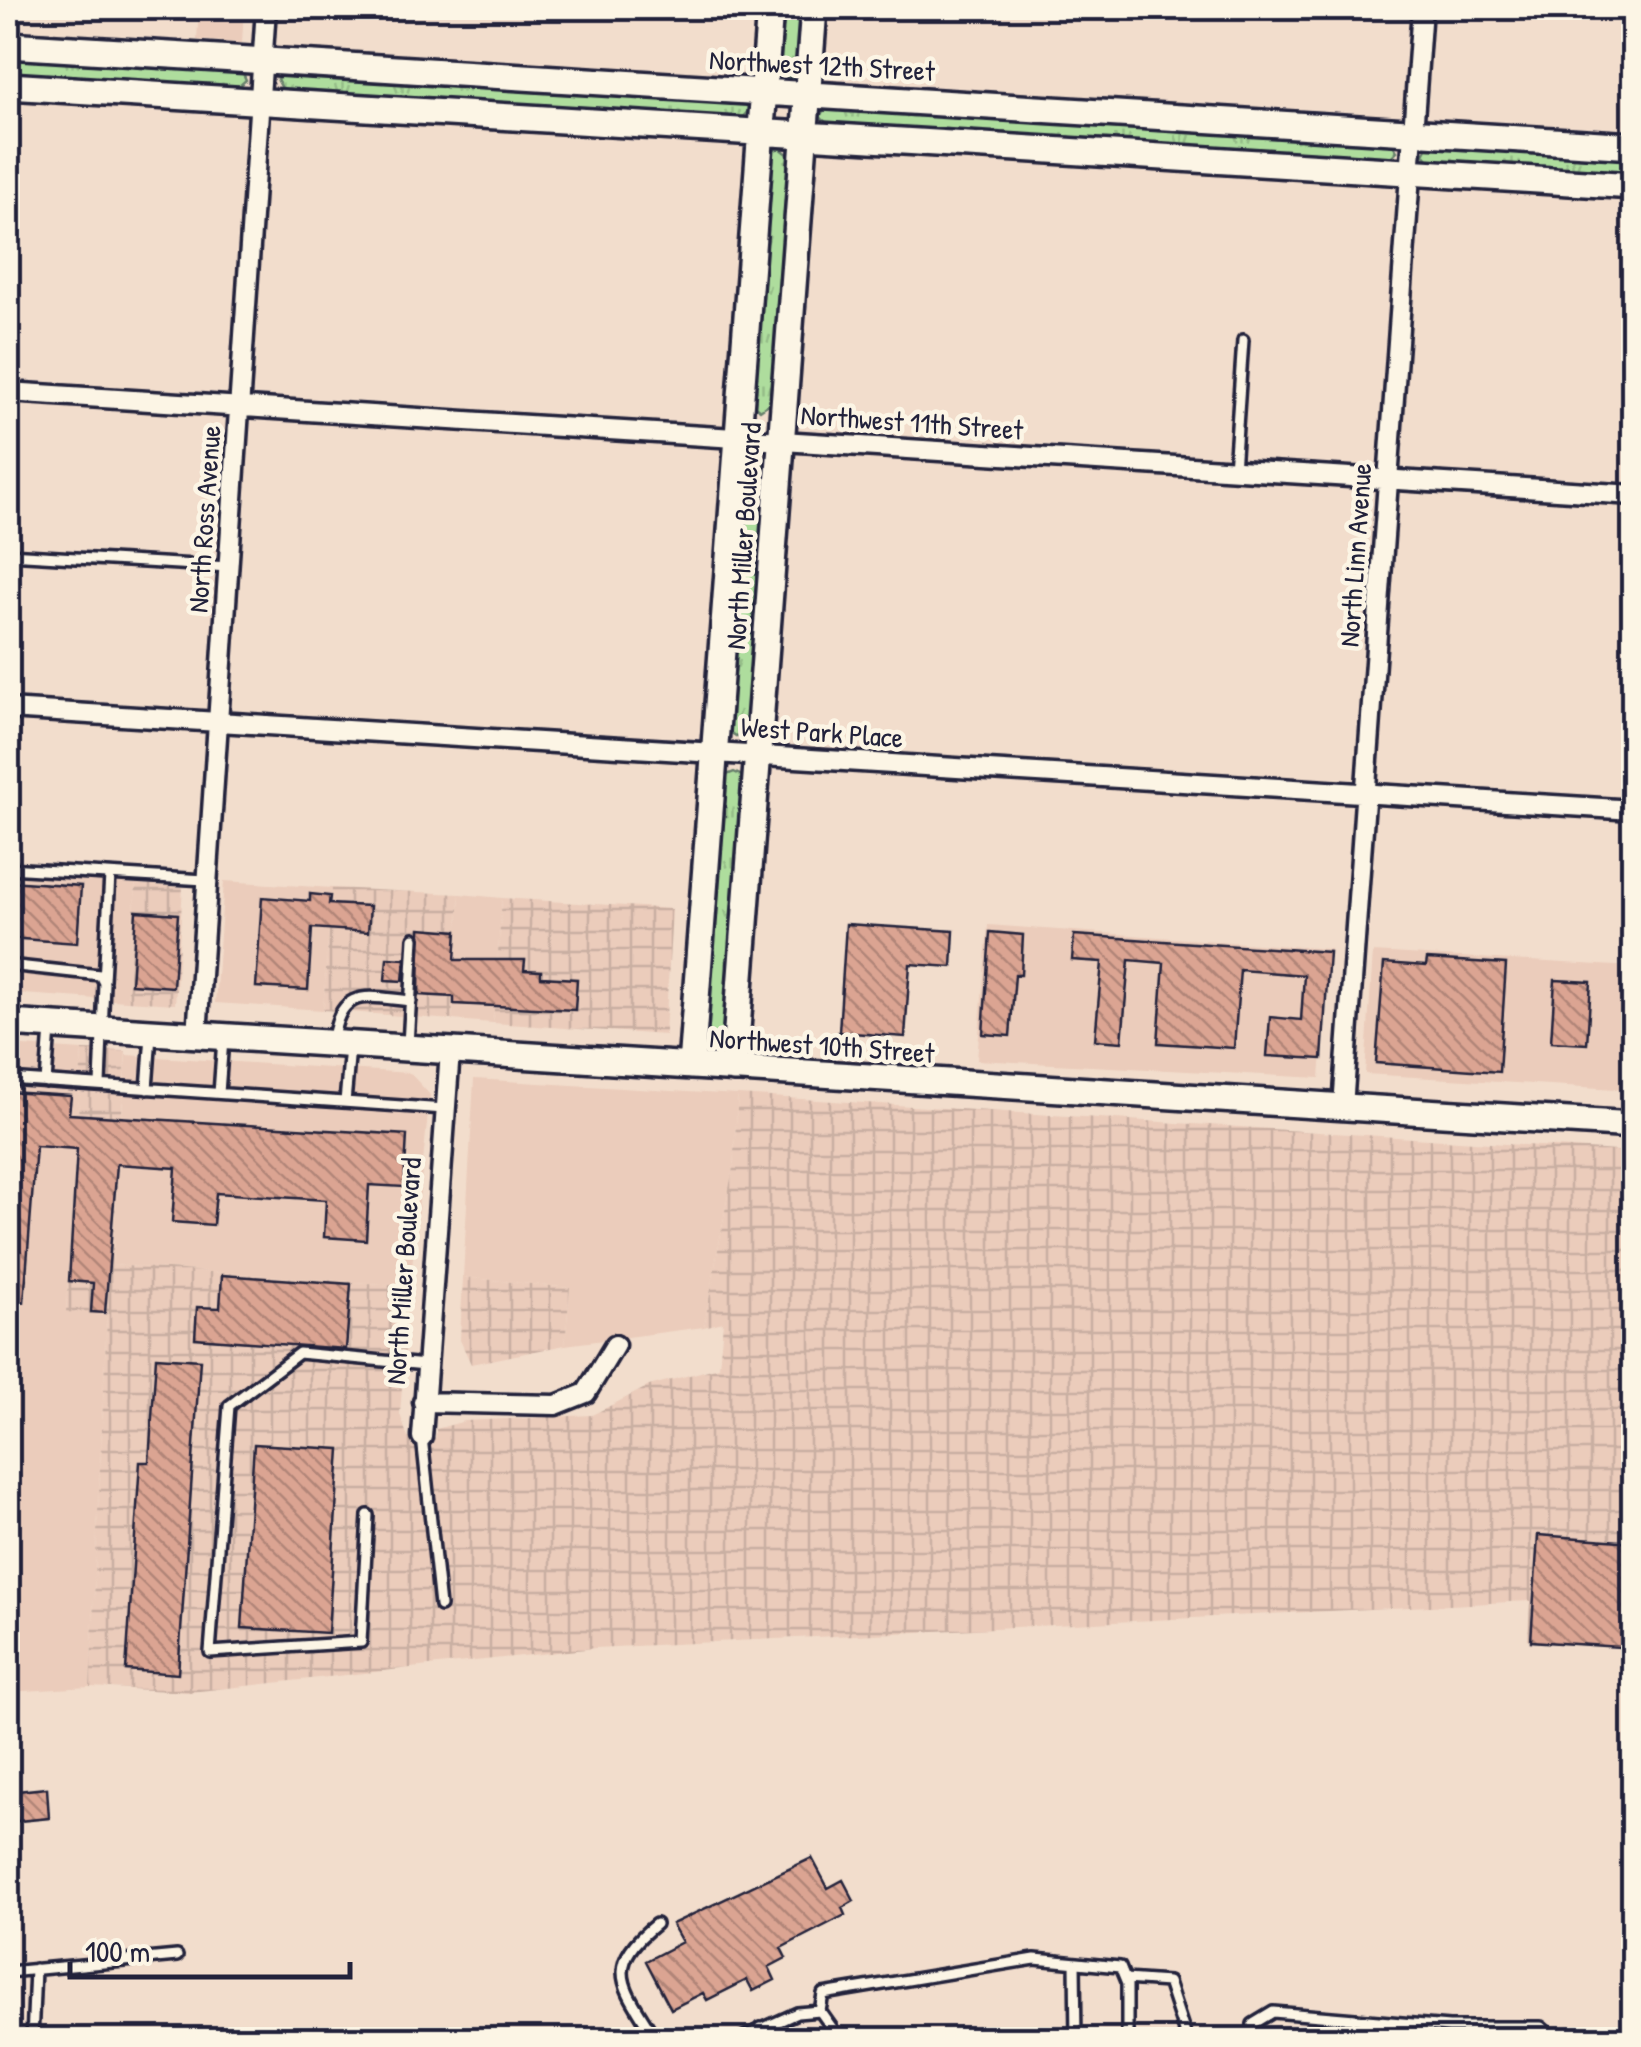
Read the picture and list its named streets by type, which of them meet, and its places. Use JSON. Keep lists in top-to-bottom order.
{
  "streets": {
    "street": [
      "Northwest 12th Street",
      "Northwest 11th Street",
      "North Ross Avenue",
      "North Miller Boulevard",
      "North Linn Avenue",
      "West Park Place",
      "Northwest 10th Street"
    ]
  },
  "crossings": [
    ["Northwest 12th Street", "North Ross Avenue"],
    ["Northwest 12th Street", "North Miller Boulevard"],
    ["Northwest 12th Street", "North Linn Avenue"],
    ["Northwest 11th Street", "North Ross Avenue"],
    ["Northwest 11th Street", "North Miller Boulevard"],
    ["Northwest 11th Street", "North Linn Avenue"],
    ["North Ross Avenue", "West Park Place"],
    ["North Ross Avenue", "Northwest 10th Street"],
    ["North Miller Boulevard", "West Park Place"],
    ["North Miller Boulevard", "Northwest 10th Street"],
    ["North Linn Avenue", "West Park Place"],
    ["North Linn Avenue", "Northwest 10th Street"]
  ],
  "scale_bar": "100 m"
}
